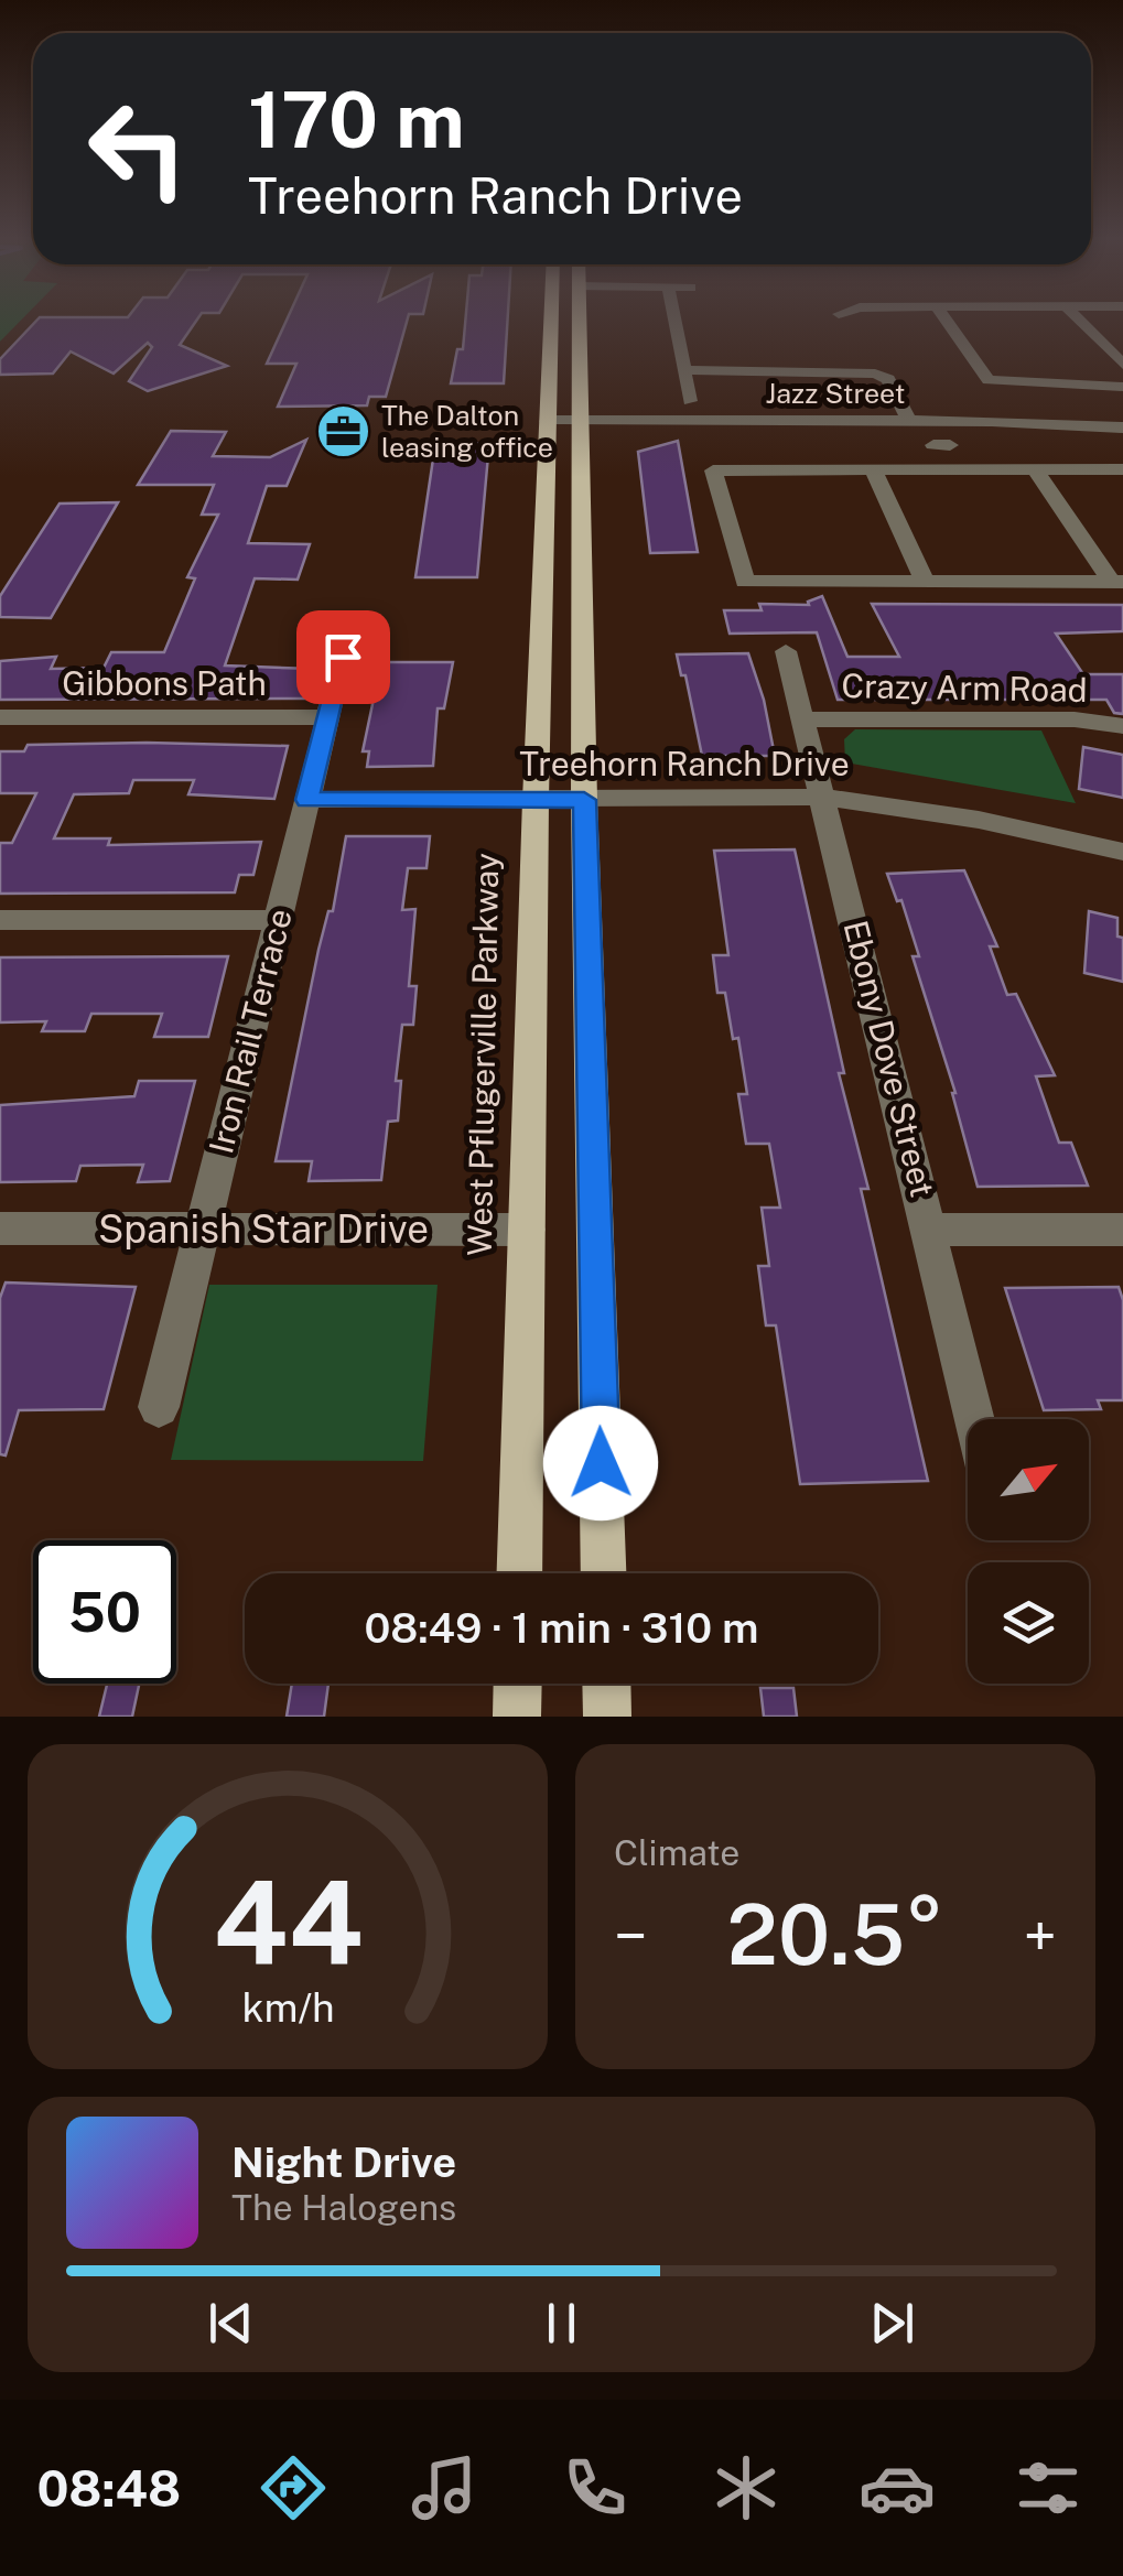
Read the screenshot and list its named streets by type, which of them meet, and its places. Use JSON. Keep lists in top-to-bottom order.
{
  "streets": {
    "main road": ["West Pflugerville Parkway"],
    "street": [
      "Jazz Street",
      "Gibbons Path",
      "Crazy Arm Road",
      "Treehorn Ranch Drive",
      "Iron Rail Terrace",
      "Ebony Dove Street",
      "Spanish Star Drive"
    ]
  },
  "crossings": [
    ["Jazz Street", "West Pflugerville Parkway"],
    ["Gibbons Path", "Iron Rail Terrace"],
    ["Crazy Arm Road", "Ebony Dove Street"],
    ["Treehorn Ranch Drive", "Iron Rail Terrace"],
    ["Treehorn Ranch Drive", "West Pflugerville Parkway"],
    ["Treehorn Ranch Drive", "Ebony Dove Street"],
    ["Iron Rail Terrace", "Spanish Star Drive"],
    ["West Pflugerville Parkway", "Spanish Star Drive"]
  ],
  "places": {
    "office": ["The Dalton leasing office"]
  },
  "north": "top right",
  "page": {
    "turn": ["170 m", "Treehorn Ranch Drive"],
    "limit": "50",
    "trip": "08:49 · 1 min · 310 m",
    "tile": "Climate",
    "heat": ["−", "20.5°", "+"],
    "song": ["Night Drive", "The Halogens"],
    "tabs": "08:48",
    "gauge": ["44", "km/h"]
  }
}
